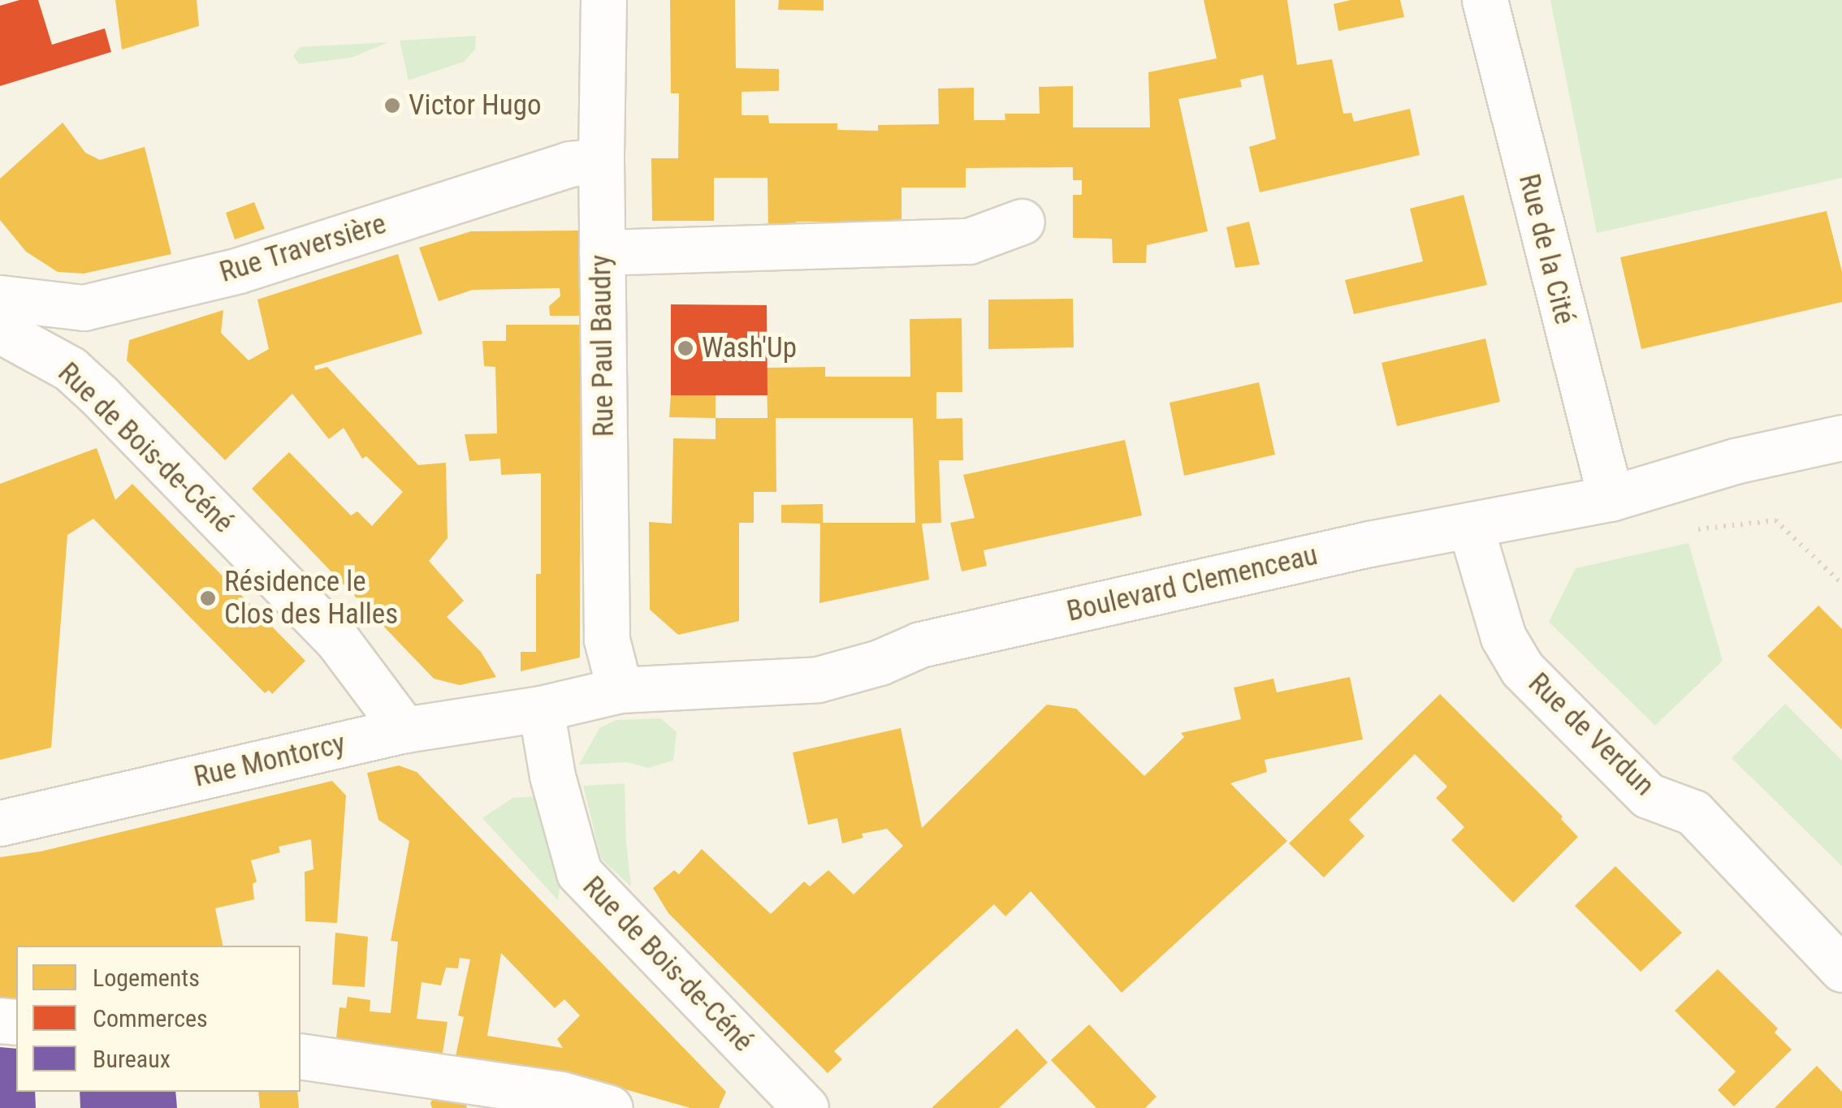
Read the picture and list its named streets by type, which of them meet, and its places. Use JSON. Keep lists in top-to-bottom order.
{
  "streets": {
    "street": [
      "Rue Traversière",
      "Rue de la Cité",
      "Rue Paul Baudry",
      "Rue de Bois-de-Céné",
      "Boulevard Clemenceau",
      "Rue de Verdun",
      "Rue Montorcy"
    ]
  },
  "crossings": [
    ["Rue Traversière", "Rue Paul Baudry"],
    ["Rue de la Cité", "Boulevard Clemenceau"],
    ["Rue Paul Baudry", "Boulevard Clemenceau"],
    ["Rue de Bois-de-Céné", "Boulevard Clemenceau"],
    ["Rue de Bois-de-Céné", "Rue Montorcy"],
    ["Boulevard Clemenceau", "Rue de Verdun"],
    ["Boulevard Clemenceau", "Rue Montorcy"]
  ],
  "places": ["Victor Hugo", "Wash'Up", "Résidence le Clos des Halles"],
  "legend": ["Logements", "Commerces", "Bureaux"]
}
